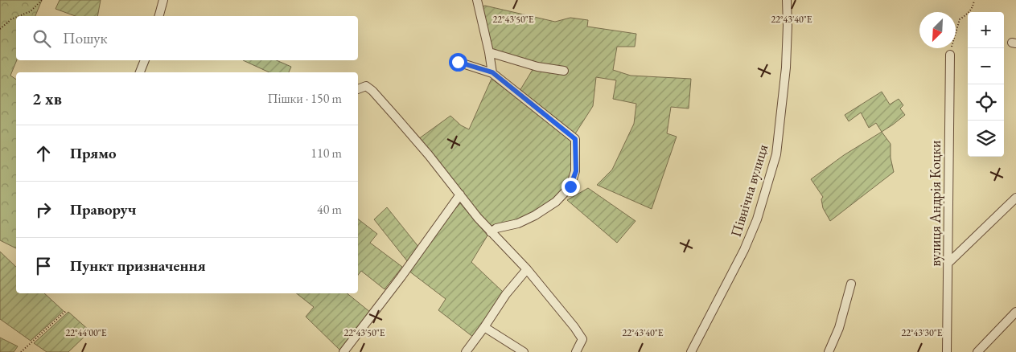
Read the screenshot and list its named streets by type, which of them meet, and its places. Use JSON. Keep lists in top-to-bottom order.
{
  "streets": {
    "street": ["Північна вулиця", "вулиця Андрія Коцки"]
  },
  "north": "bottom left",
  "page": {
    "map_buttons": ["+", "−"],
    "search": "Пошук",
    "heading": ["2 хв", "Пішки · 150 m"],
    "list": [
      ["Прямо", "110 m"],
      ["Праворуч", "40 m"],
      "Пункт призначення"
    ]
  },
  "coordinates": [
    "22°43'50\"E",
    "22°43'40\"E",
    "22°44'00\"E",
    "22°43'30\"E"
  ]
}
